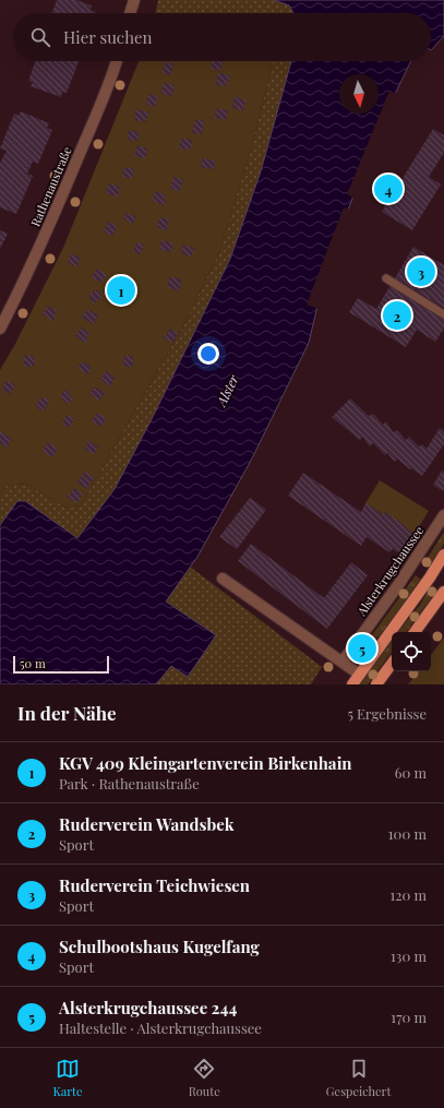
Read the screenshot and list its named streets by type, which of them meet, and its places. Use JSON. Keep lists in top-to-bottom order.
{
  "streets": {
    "street": ["Rathenaustraße", "Alsterkrugchaussee"]
  },
  "water": ["Alster"],
  "scale_bar": "50 m",
  "north": "bottom",
  "page": {
    "search": "Hier suchen",
    "pins": [
      "4",
      "3",
      "1",
      "2",
      "5"
    ],
    "scale": "50 m",
    "heading": ["In der Nähe", "5 Ergebnisse"],
    "list": [
      {
        "mark": "1",
        "name": "KGV 409 Kleingartenverein Birkenhain",
        "note": "Park · Rathenaustraße",
        "value": "60 m"
      },
      {
        "mark": "2",
        "name": "Ruderverein Wandsbek",
        "note": "Sport",
        "value": "100 m"
      },
      {
        "mark": "3",
        "name": "Ruderverein Teichwiesen",
        "note": "Sport",
        "value": "120 m"
      },
      {
        "mark": "4",
        "name": "Schulbootshaus Kugelfang",
        "note": "Sport",
        "value": "130 m"
      },
      {
        "mark": "5",
        "name": "Alsterkrugchaussee 244",
        "note": "Haltestelle · Alsterkrugchaussee",
        "value": "170 m"
      }
    ],
    "nav": ["Karte", "Route", "Gespeichert"]
  }
}
